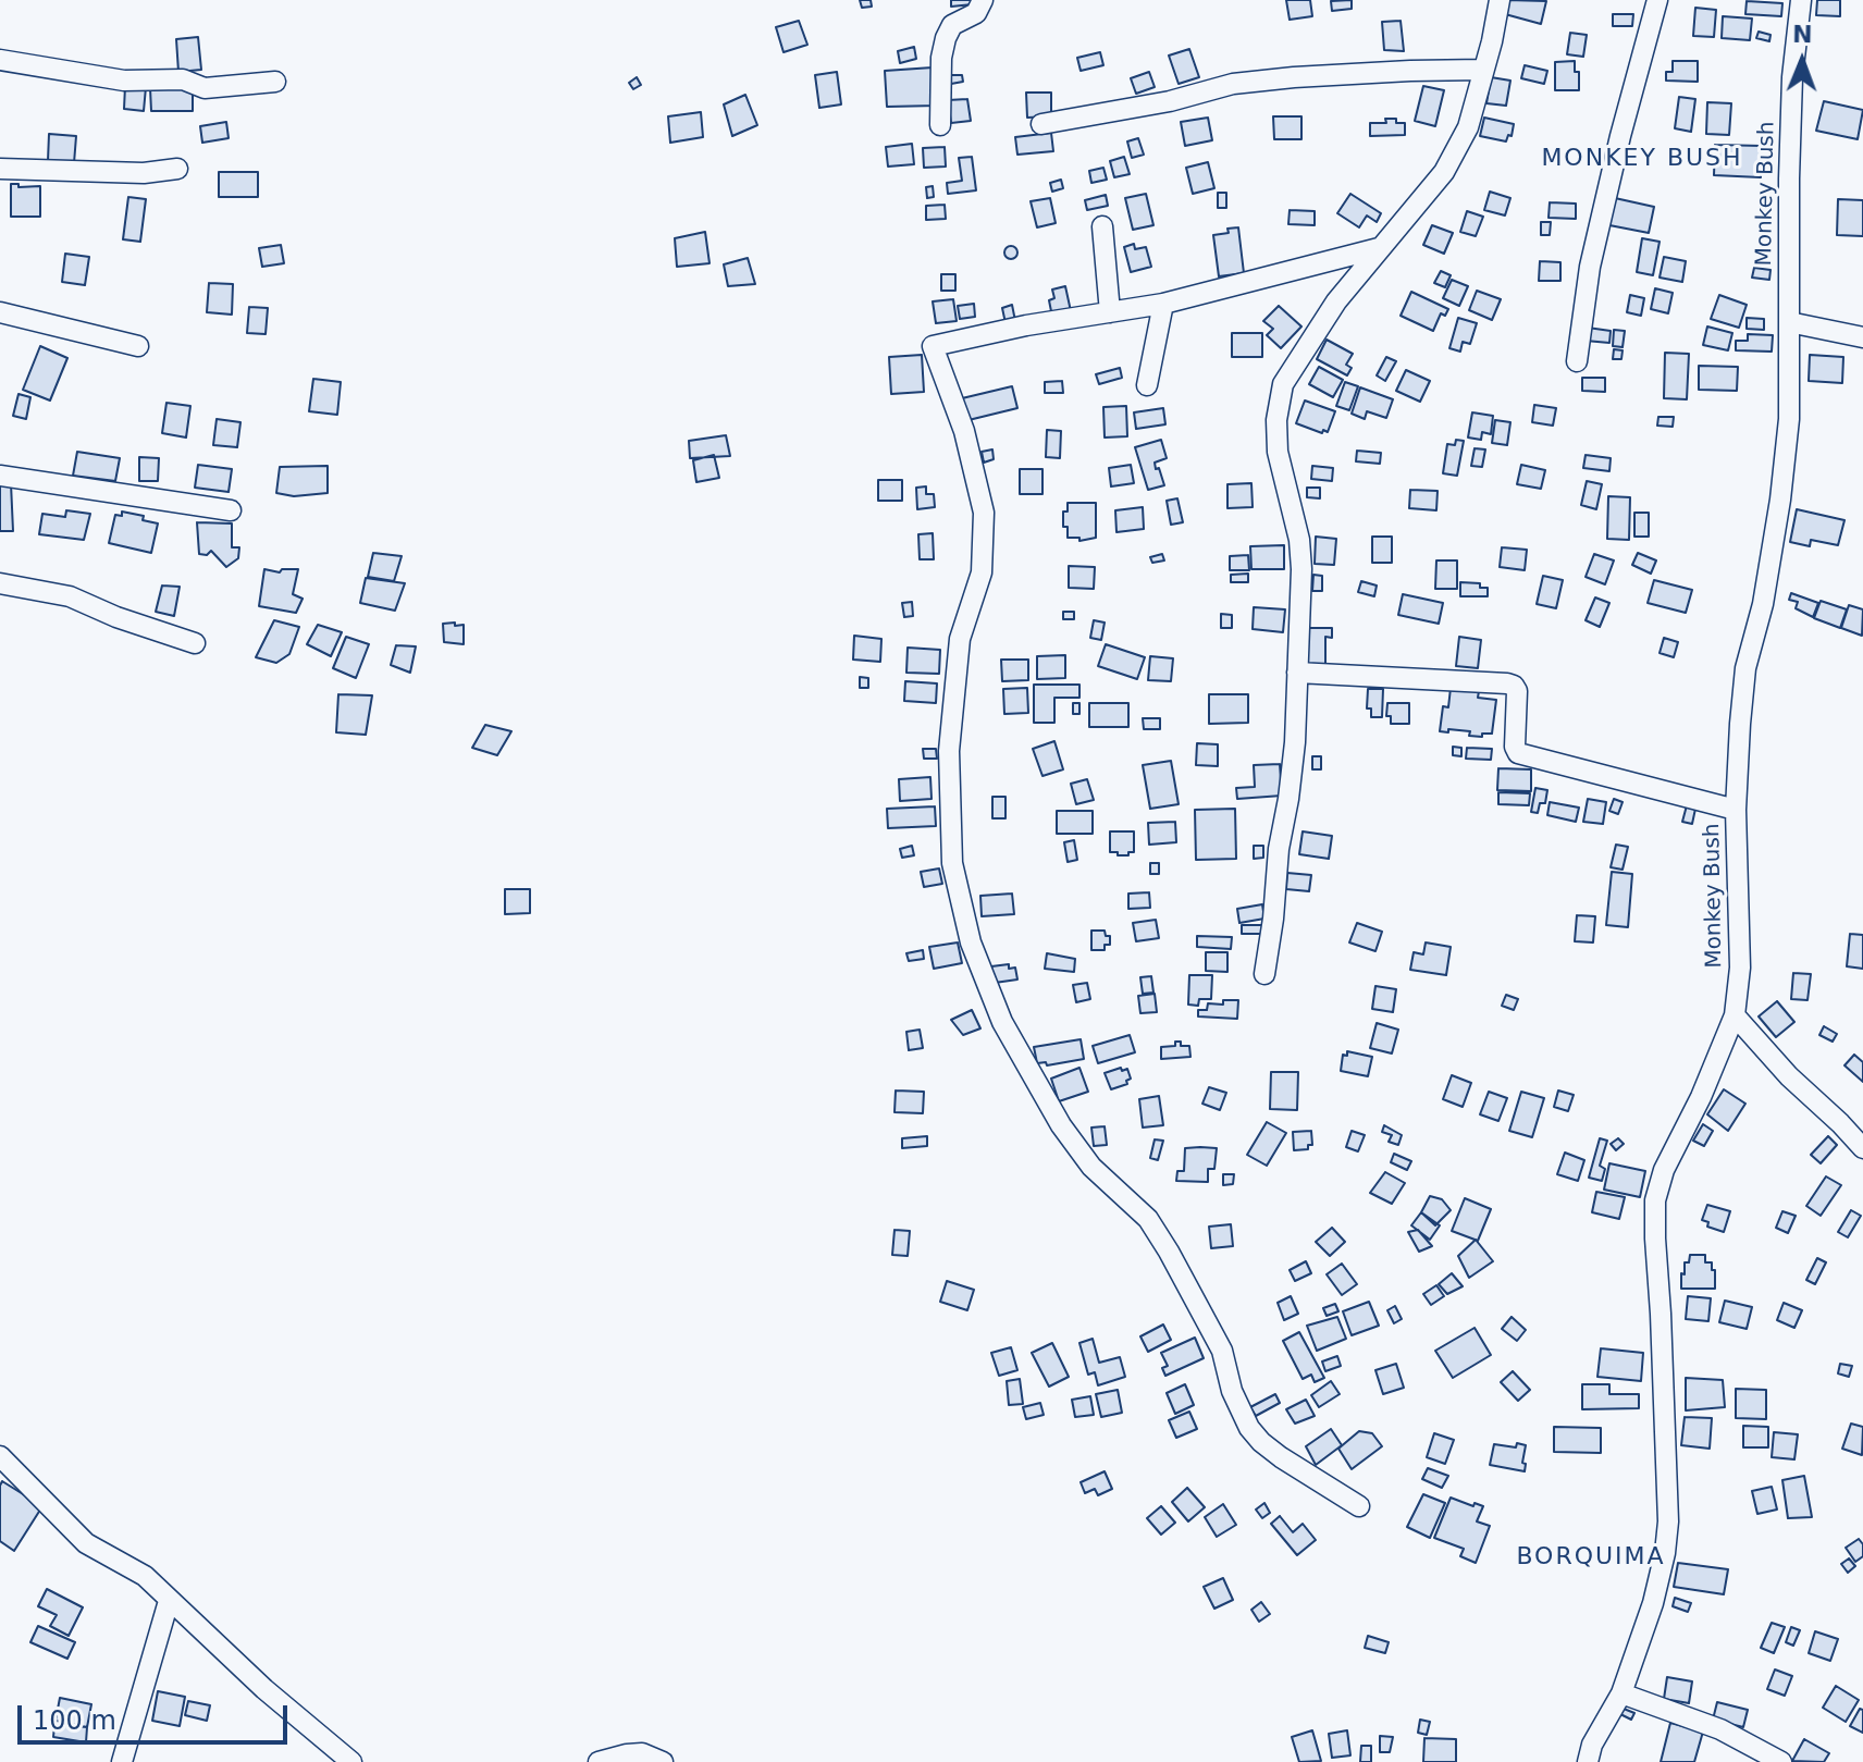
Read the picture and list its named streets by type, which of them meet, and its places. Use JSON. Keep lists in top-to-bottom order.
{
  "streets": {
    "street": ["Monkey Bush"]
  },
  "districts": ["MONKEY BUSH", "BORQUIMA"],
  "scale_bar": "100 m",
  "north": "top"
}
